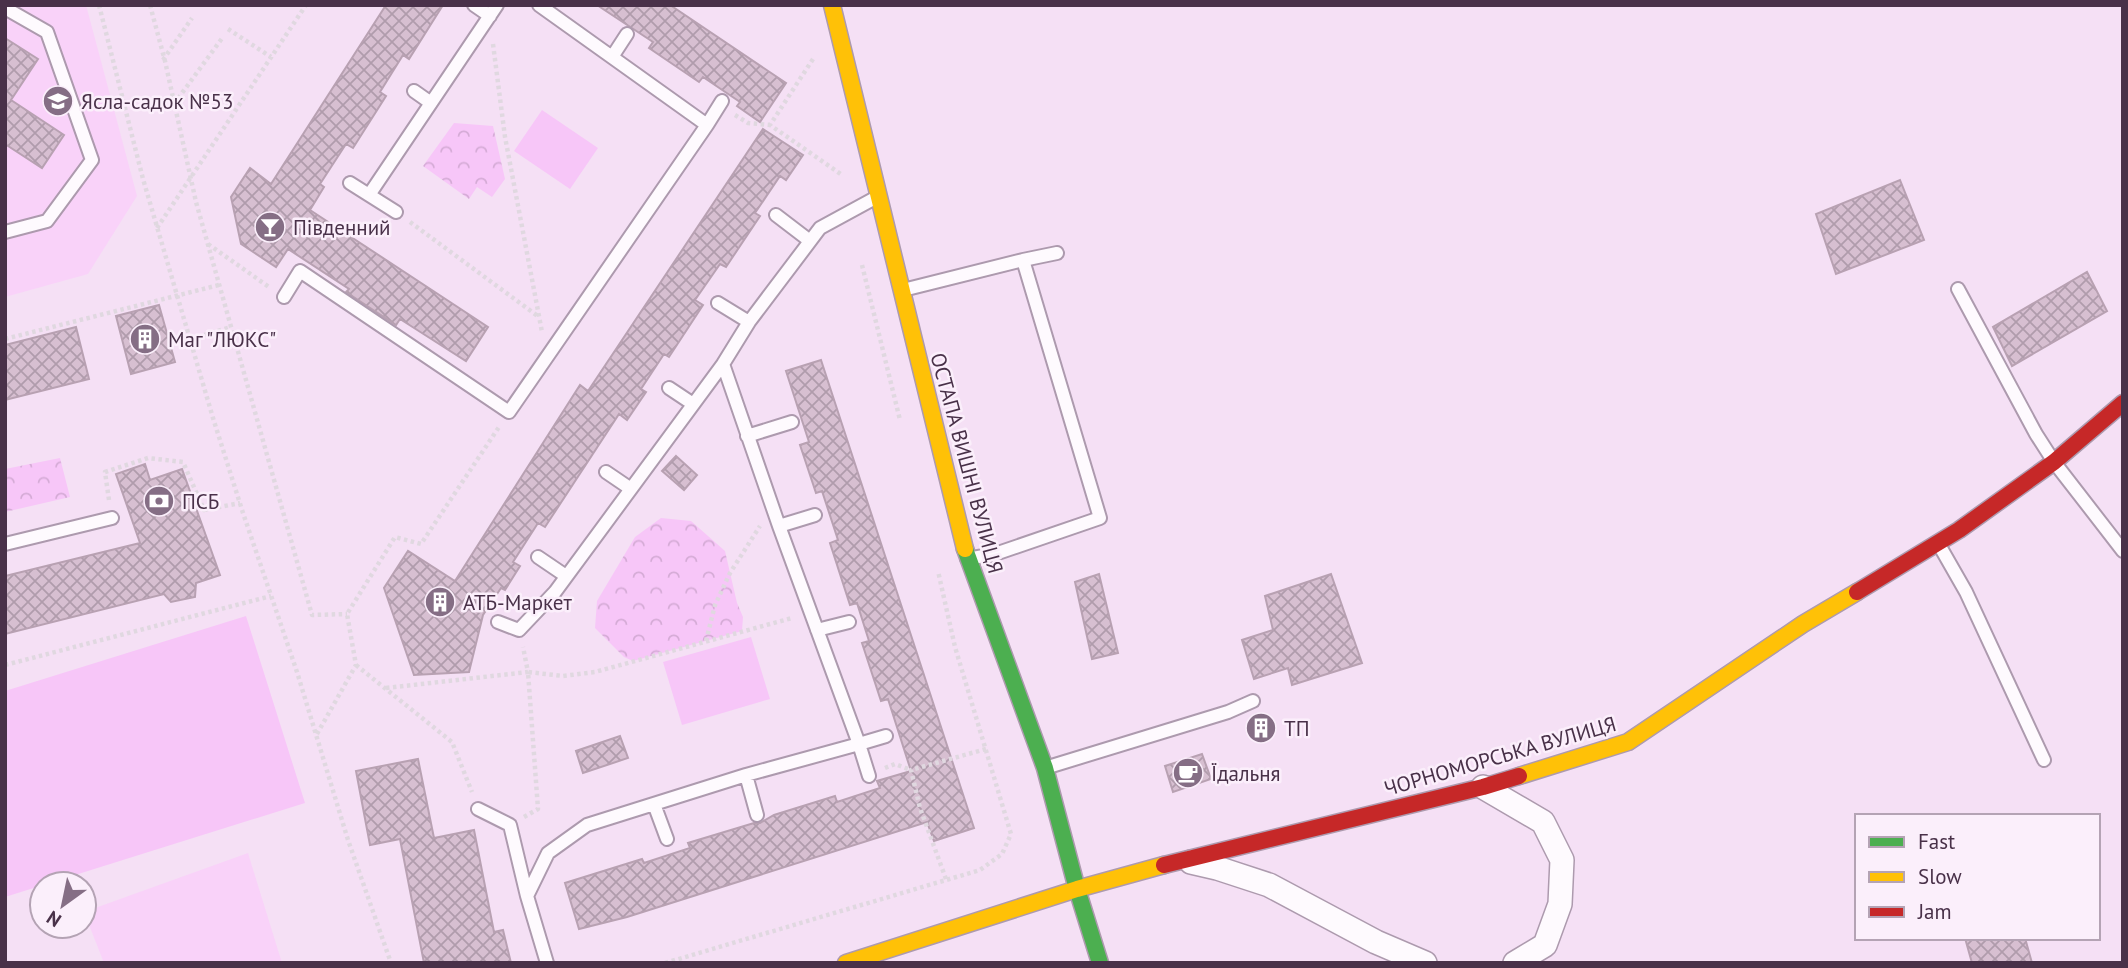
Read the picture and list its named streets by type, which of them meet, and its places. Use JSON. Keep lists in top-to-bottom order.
{
  "streets": {
    "street": ["ОСТАПА ВИШНІ ВУЛИЦЯ", "ЧОРНОМОРСЬКА ВУЛИЦЯ"]
  },
  "crossings": [
    ["ОСТАПА ВИШНІ ВУЛИЦЯ", "ЧОРНОМОРСЬКА ВУЛИЦЯ"]
  ],
  "places": {
    "school or university": ["Ясла-садок №53"],
    "bar": ["Південний"],
    "building": ["Маг \"ЛЮКС\"", "АТБ-Маркет", "ТП"],
    "bank": ["ПСБ"],
    "cafe": ["Їдальня"]
  },
  "legend": ["Fast", "Slow", "Jam"],
  "north": "bottom left"
}
